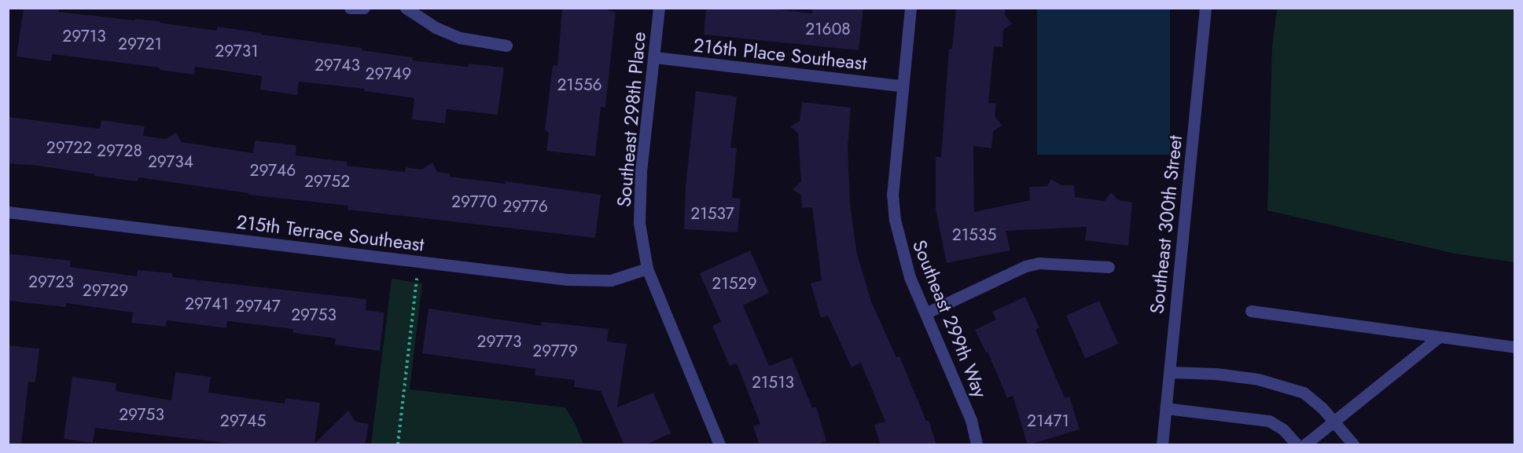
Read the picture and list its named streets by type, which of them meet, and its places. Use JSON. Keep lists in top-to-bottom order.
{
  "streets": {
    "street": [
      "216th Place Southeast",
      "Southeast 298th Place",
      "Southeast 300th Street",
      "215th Terrace Southeast",
      "Southeast 299th Way"
    ]
  },
  "crossings": [
    ["216th Place Southeast", "Southeast 298th Place"],
    ["216th Place Southeast", "Southeast 299th Way"],
    ["Southeast 298th Place", "215th Terrace Southeast"]
  ],
  "house_numbers": [
    "21608",
    "29713",
    "29721",
    "29731",
    "29743",
    "29749",
    "21556",
    "29722",
    "29728",
    "29734",
    "29746",
    "29752",
    "29770",
    "29776",
    "21537",
    "21535",
    "29723",
    "21529",
    "29729",
    "29741",
    "29747",
    "29753",
    "29773",
    "29779",
    "21513",
    "29753",
    "29745",
    "21471"
  ]
}
